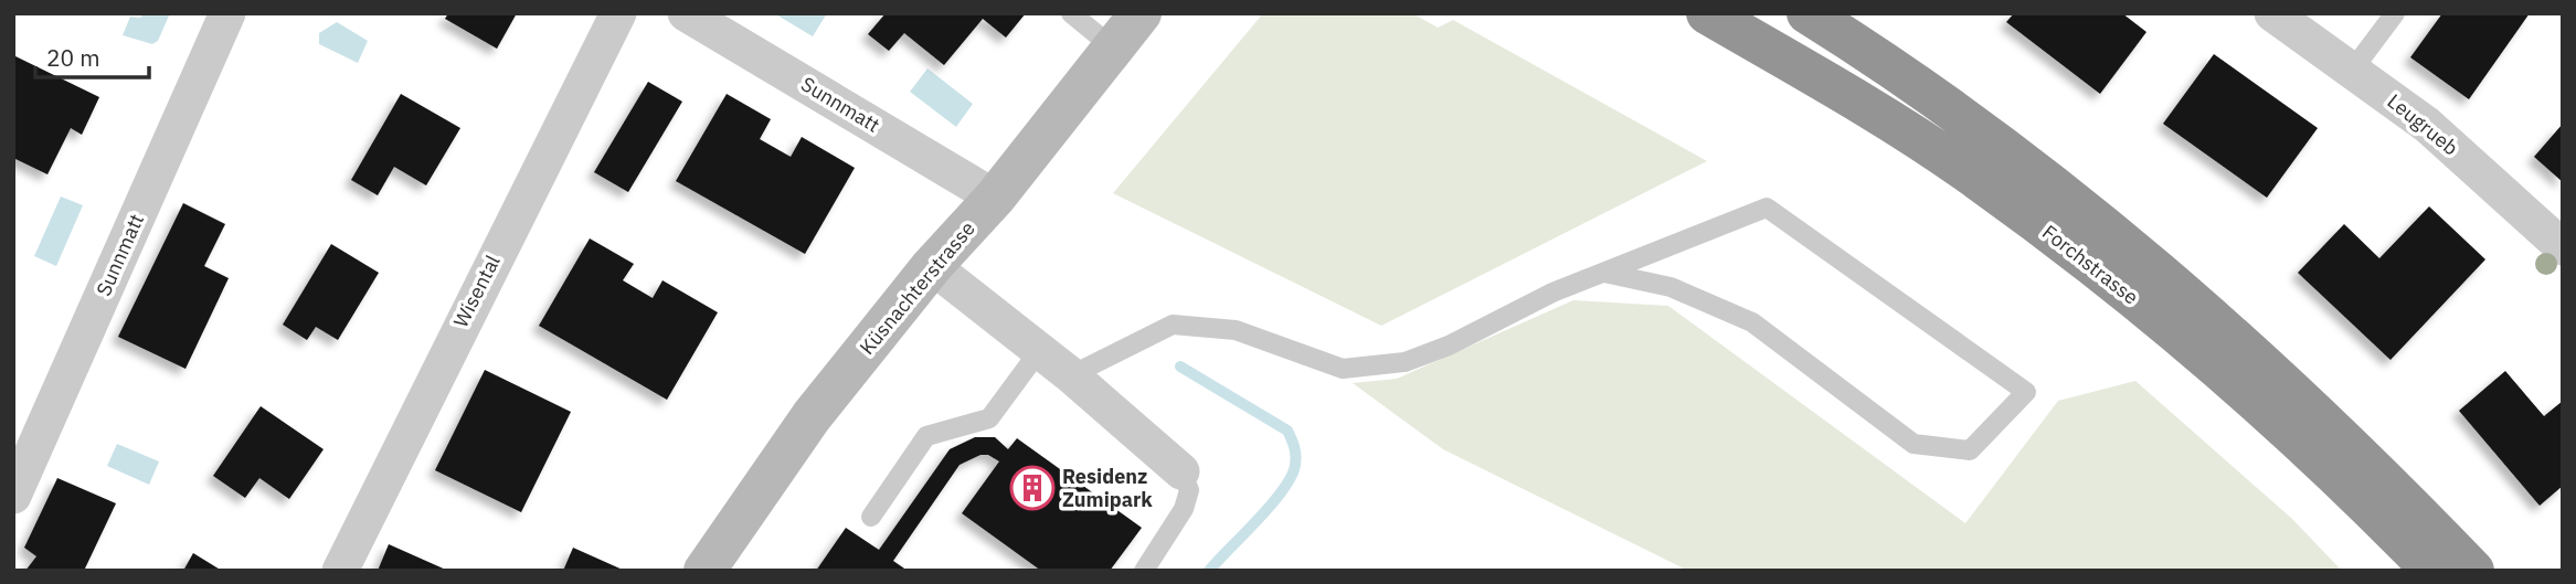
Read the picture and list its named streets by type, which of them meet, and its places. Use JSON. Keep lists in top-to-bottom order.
{
  "streets": {
    "highway": ["Forchstrasse"],
    "main road": ["Küsnachterstrasse"],
    "street": ["Sunnmatt", "Leugrueb", "Wisental"]
  },
  "crossings": [
    ["Sunnmatt", "Küsnachterstrasse"]
  ],
  "places": {
    "building": ["Residenz Zumipark"]
  },
  "scale_bar": "20 m"
}
